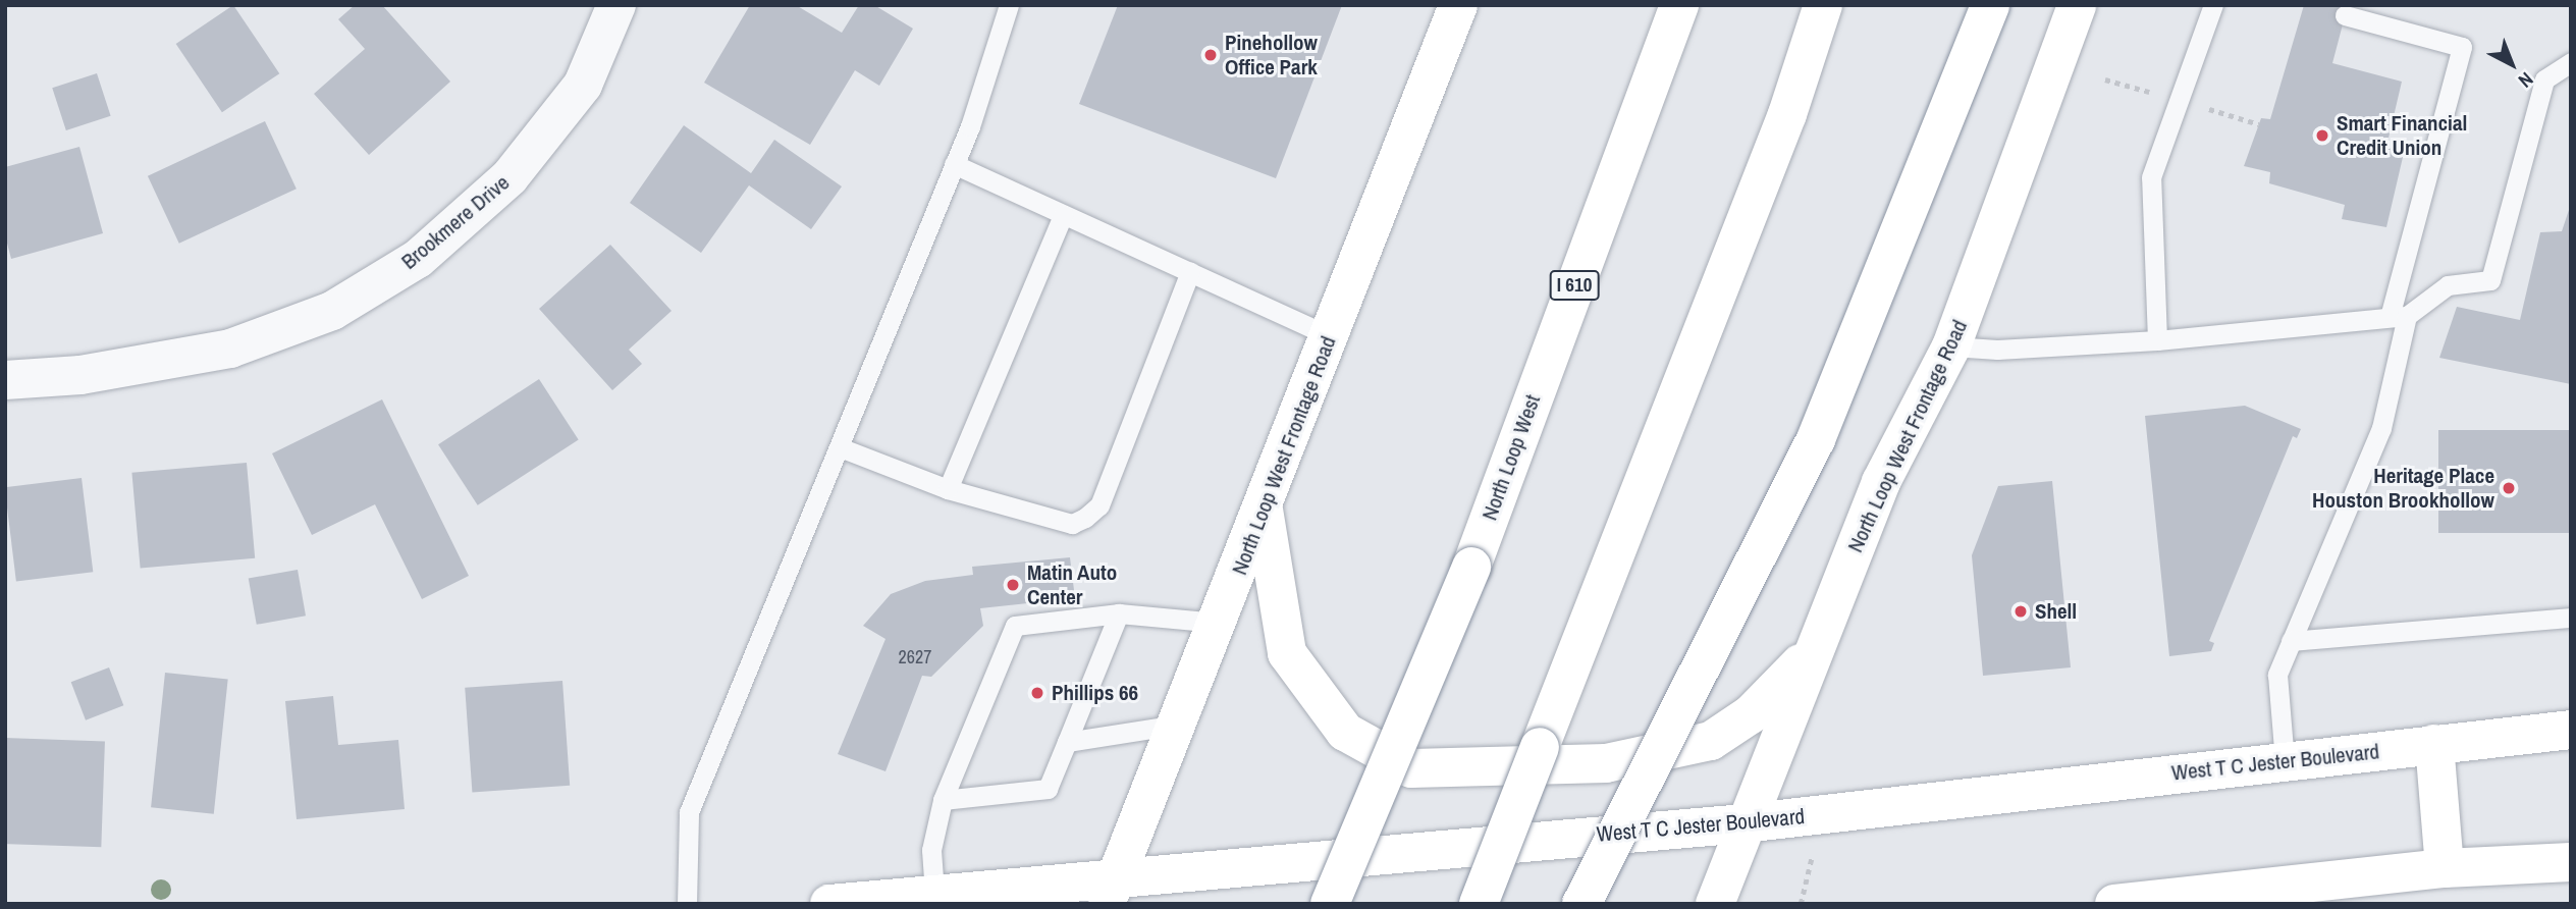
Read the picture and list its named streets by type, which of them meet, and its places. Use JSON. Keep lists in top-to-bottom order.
{
  "streets": {
    "main road": [
      "I 610",
      "North Loop West Frontage Road",
      "North Loop West",
      "West T C Jester Boulevard"
    ],
    "street": ["Brookmere Drive"]
  },
  "crossings": [
    ["North Loop West Frontage Road", "West T C Jester Boulevard"]
  ],
  "places": [
    "Pinehollow Office Park",
    "Smart Financial Credit Union",
    "Heritage Place Houston Brookhollow",
    "Matin Auto Center",
    "Shell",
    "Phillips 66"
  ],
  "house_numbers": ["2627"],
  "north": "bottom right"
}
